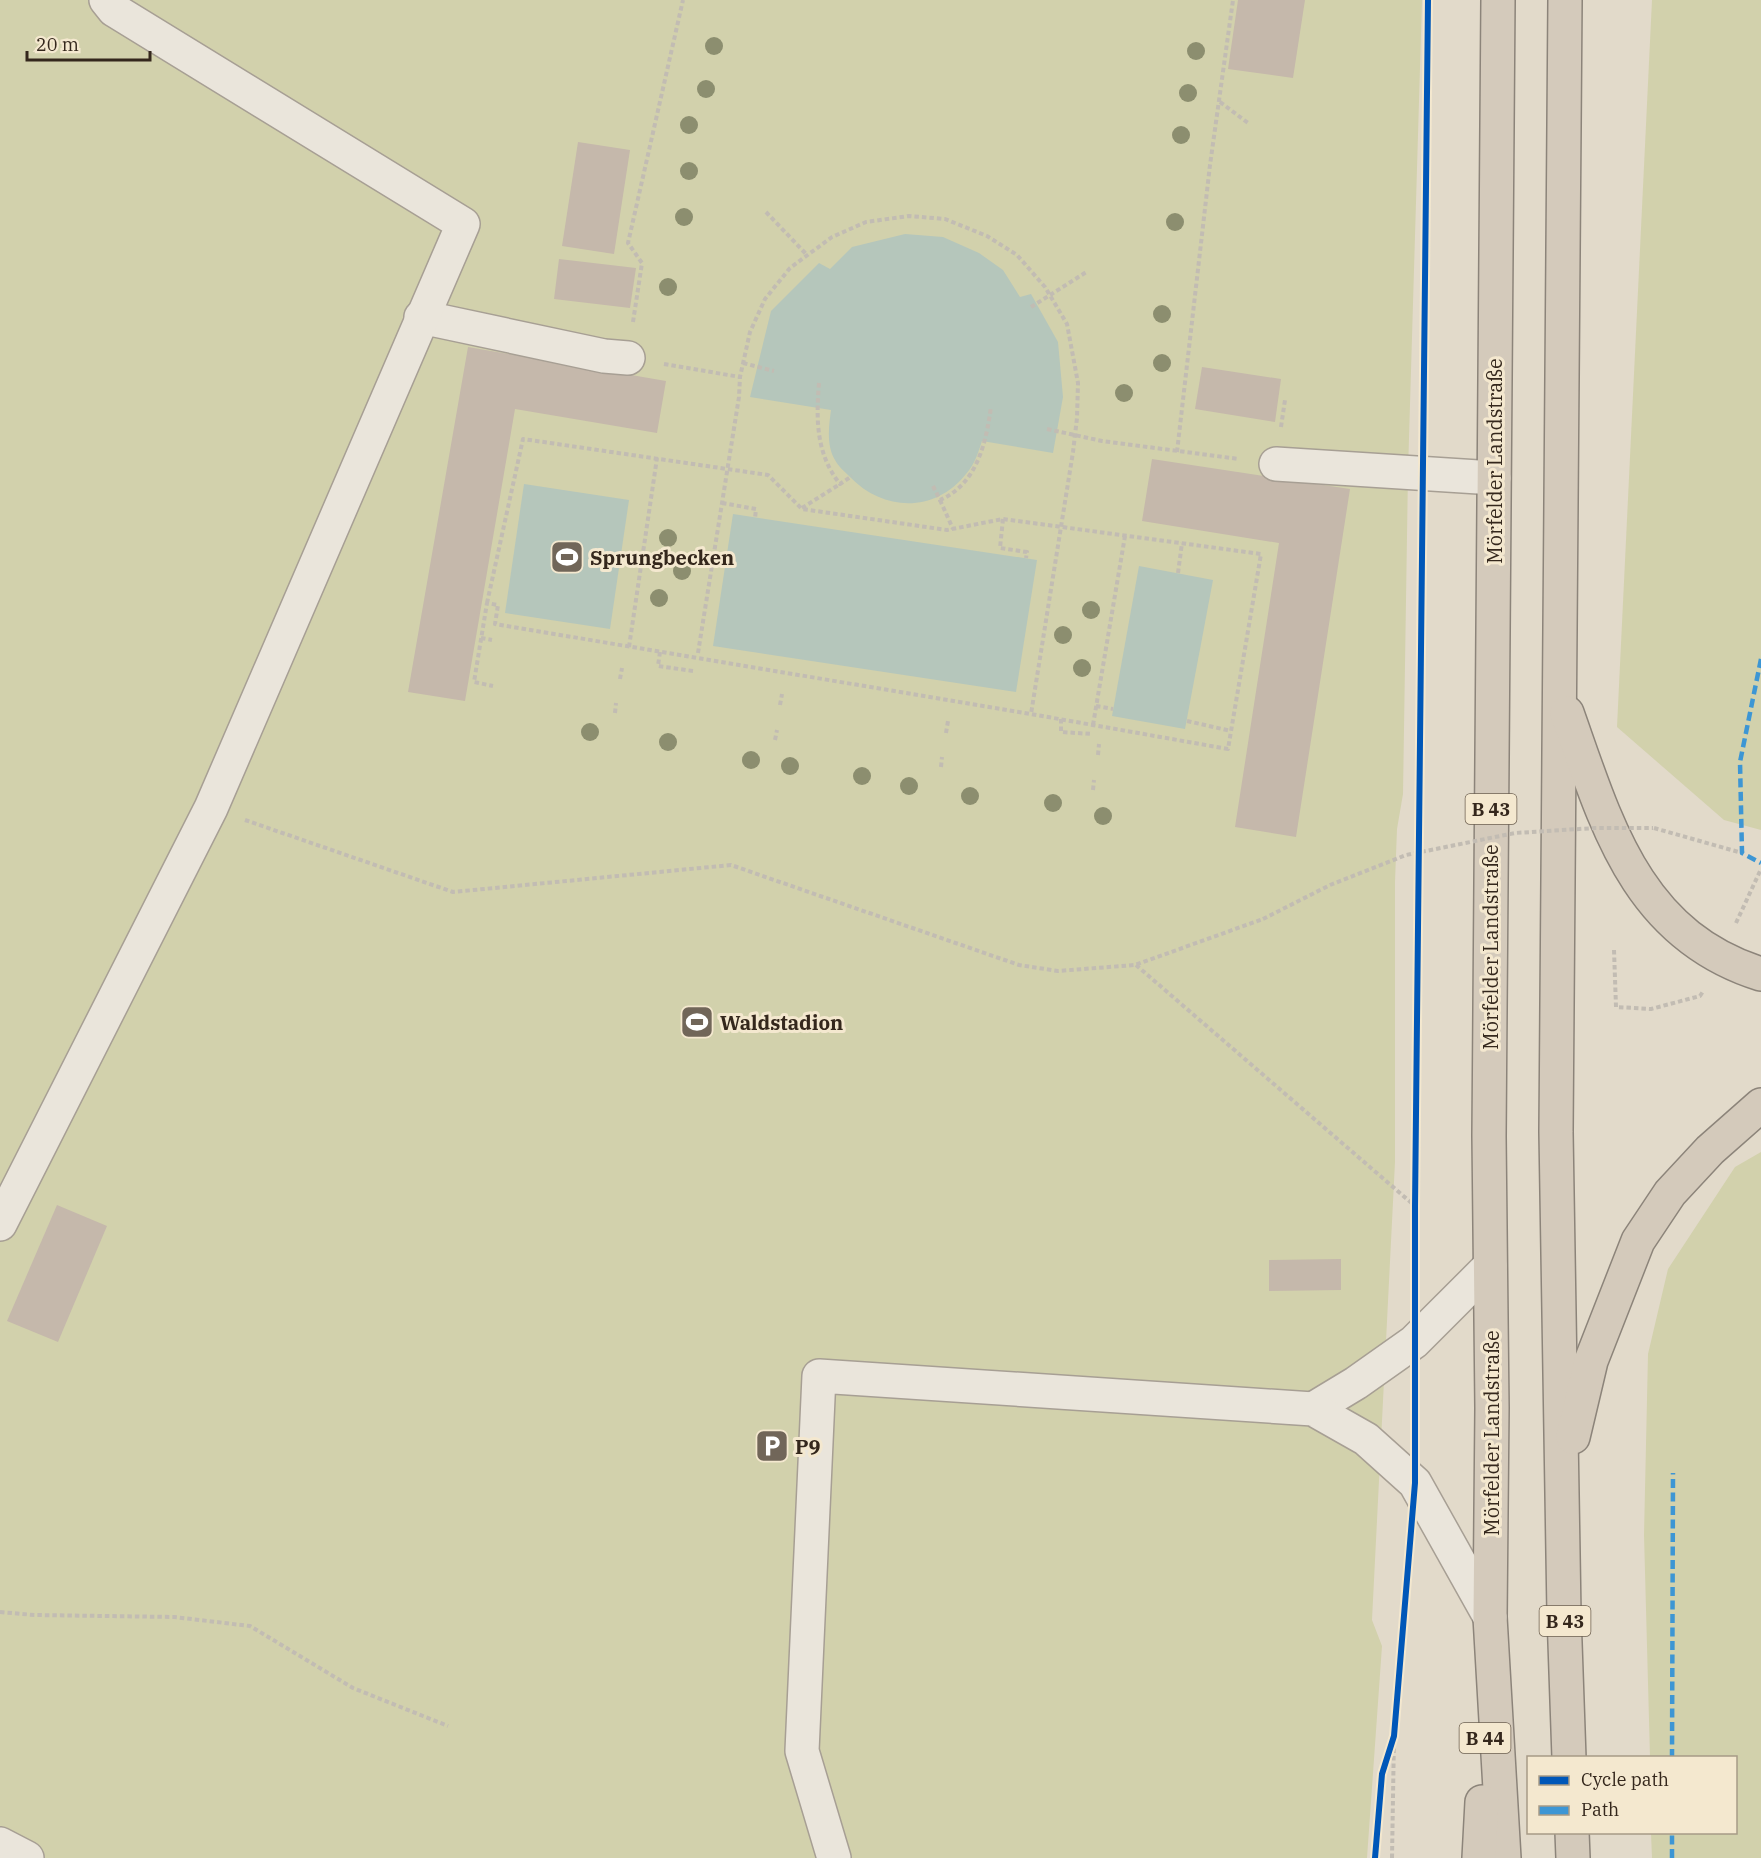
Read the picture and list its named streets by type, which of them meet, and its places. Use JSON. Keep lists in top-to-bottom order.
{
  "streets": {
    "highway": ["Mörfelder Landstraße", "B 43", "B 44"]
  },
  "crossings": [
    ["Mörfelder Landstraße", "B 44"]
  ],
  "places": {
    "sports": ["Sprungbecken", "Waldstadion"],
    "parking": ["P9"]
  },
  "legend": ["Cycle path", "Path"],
  "scale_bar": "20 m"
}
